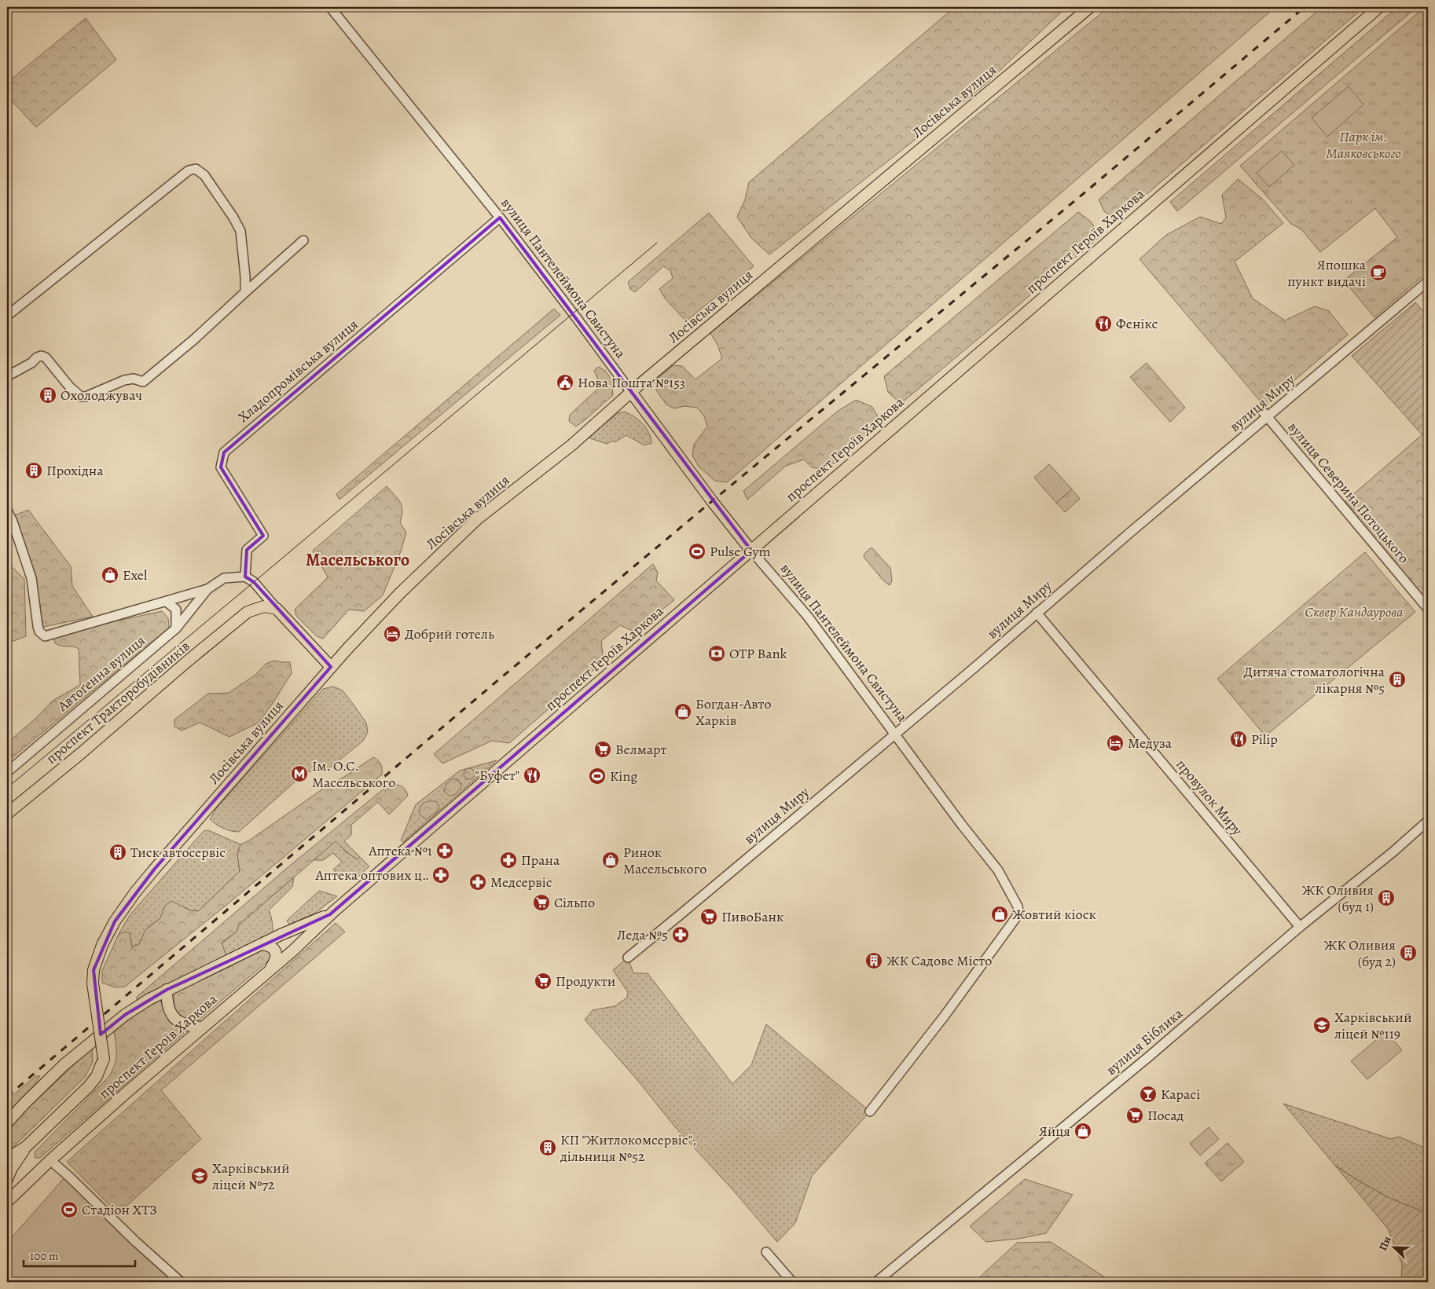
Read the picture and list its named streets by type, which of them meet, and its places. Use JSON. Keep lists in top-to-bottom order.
{
  "streets": {
    "main road": [
      "Лосівська вулиця",
      "проспект Героїв Харкова",
      "вулиця Пантелеймона Свистуна",
      "проспект Тракторобудівників"
    ],
    "street": [
      "Хладопромівська вулиця",
      "вулиця Миру",
      "вулиця Северина Потоцького",
      "Автоґенна вулиця",
      "провулок Миру",
      "вулиця Біблика"
    ]
  },
  "crossings": [
    ["Лосівська вулиця", "вулиця Пантелеймона Свистуна"],
    ["проспект Героїв Харкова", "вулиця Пантелеймона Свистуна"],
    ["вулиця Пантелеймона Свистуна", "Хладопромівська вулиця"],
    ["вулиця Пантелеймона Свистуна", "вулиця Миру"],
    ["вулиця Миру", "вулиця Северина Потоцького"],
    ["вулиця Миру", "провулок Миру"],
    ["провулок Миру", "вулиця Біблика"]
  ],
  "districts": ["Масельського"],
  "parks": ["Парк ім. Маяковського", "Сквер Кандаурова"],
  "places": {
    "cafe": ["Япошка пункт видачі"],
    "restaurant": ["Фенікс", "Pilip", "\"Буфет\""],
    "public building": ["Нова Пошта №153"],
    "building": [
      "Охолоджувач",
      "Прохідна",
      "Дитяча стоматологiчна лiкарня №5",
      "Тиск автосервіс",
      "ЖК Оливия (буд 1)",
      "ЖК Оливия (буд 2)",
      "ЖК Садове Місто",
      "КП \"Житлокомсервіс\", дільниця №52"
    ],
    "sports": ["Pulse Gym", "King", "Стадіон ХТЗ"],
    "shop": [
      "Exel",
      "Богдан-Авто Харків",
      "Ринок Масельського",
      "Жовтий кіоск",
      "Яйця"
    ],
    "hotel": ["Добрий готель", "Медуза"],
    "bank": ["OTP Bank"],
    "supermarket": [
      "Велмарт",
      "Сільпо",
      "ПивоБанк",
      "Продукти",
      "Посад"
    ],
    "metro station": ["Ім. О.С. Масельського"],
    "pharmacy": [
      "Аптека №1",
      "Прана",
      "Аптека оптових ц‥",
      "Медсервіс",
      "Леда №5"
    ],
    "school or university": ["Харківський ліцей №119", "Харківський ліцей №72"],
    "bar": ["Карасі"]
  },
  "scale_bar": "100 m",
  "north": "top left"
}
